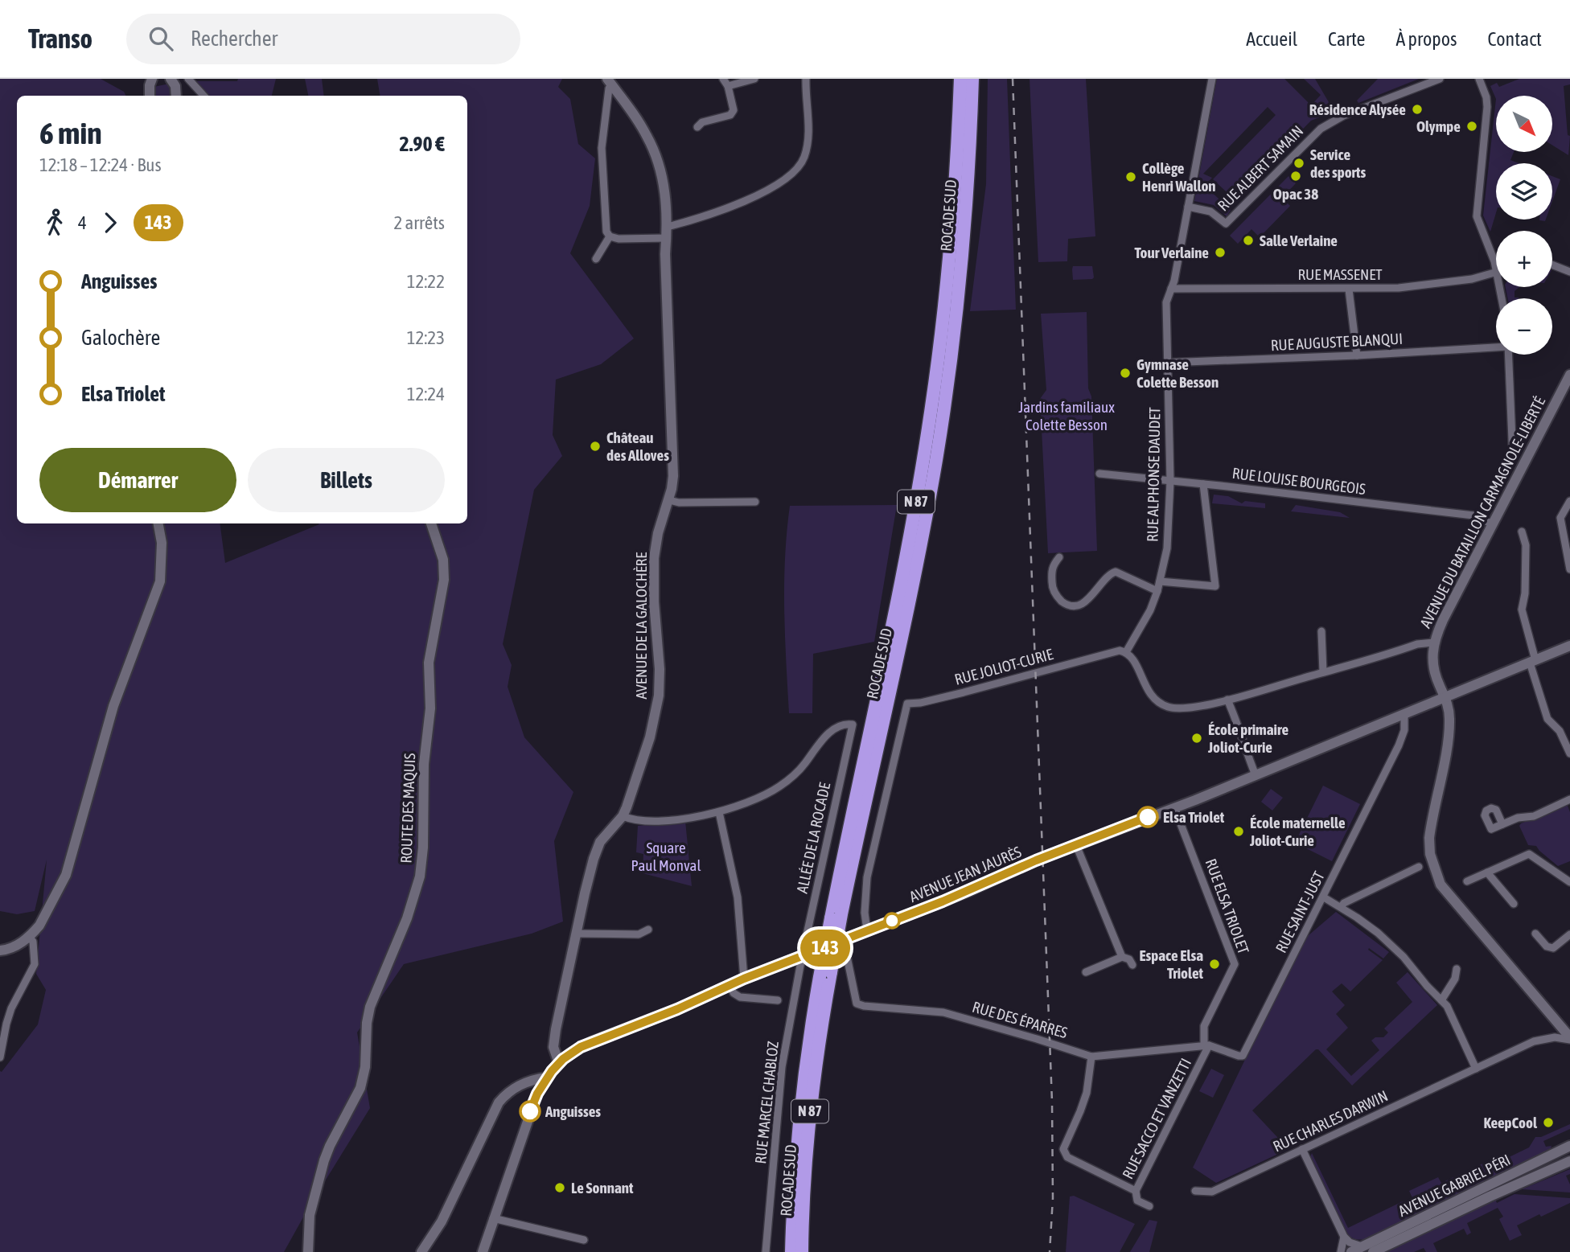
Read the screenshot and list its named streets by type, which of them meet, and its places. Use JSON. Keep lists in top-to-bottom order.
{
  "streets": {
    "highway": ["ROCADE SUD", "N 87"],
    "main road": [
      "AVENUE DU BATAILLON CARMAGNOLE-LIBERTÉ",
      "AVENUE DE LA GALOCHÈRE",
      "ROUTE DES MAQUIS",
      "AVENUE JEAN JAURÈS",
      "AVENUE GABRIEL PÉRI"
    ],
    "street": [
      "RUE ALBERT SAMAIN",
      "RUE MASSENET",
      "RUE AUGUSTE BLANQUI",
      "RUE ALPHONSE DAUDET",
      "RUE LOUISE BOURGEOIS",
      "RUE JOLIOT-CURIE",
      "ALLÉE DE LA ROCADE",
      "RUE ELSA TRIOLET",
      "RUE SAINT-JUST",
      "RUE DES ÉPARRES",
      "RUE MARCEL CHABLOZ",
      "RUE SACCO ET VANZETTI",
      "RUE CHARLES DARWIN"
    ]
  },
  "crossings": [
    ["RUE ALBERT SAMAIN", "RUE ALPHONSE DAUDET"],
    ["RUE MASSENET", "RUE ALPHONSE DAUDET"],
    ["RUE AUGUSTE BLANQUI", "RUE ALPHONSE DAUDET"],
    ["RUE ALPHONSE DAUDET", "RUE LOUISE BOURGEOIS"],
    ["RUE ALPHONSE DAUDET", "RUE JOLIOT-CURIE"],
    ["RUE LOUISE BOURGEOIS", "AVENUE DU BATAILLON CARMAGNOLE-LIBERTÉ"],
    ["AVENUE DU BATAILLON CARMAGNOLE-LIBERTÉ", "AVENUE JEAN JAURÈS"],
    ["AVENUE DU BATAILLON CARMAGNOLE-LIBERTÉ", "RUE CHARLES DARWIN"],
    ["AVENUE DE LA GALOCHÈRE", "AVENUE JEAN JAURÈS"],
    ["RUE JOLIOT-CURIE", "AVENUE JEAN JAURÈS"],
    ["ALLÉE DE LA ROCADE", "AVENUE JEAN JAURÈS"],
    ["ALLÉE DE LA ROCADE", "RUE MARCEL CHABLOZ"],
    ["AVENUE JEAN JAURÈS", "RUE ELSA TRIOLET"],
    ["AVENUE JEAN JAURÈS", "RUE SAINT-JUST"],
    ["AVENUE JEAN JAURÈS", "RUE DES ÉPARRES"],
    ["AVENUE JEAN JAURÈS", "RUE MARCEL CHABLOZ"],
    ["RUE ELSA TRIOLET", "RUE DES ÉPARRES"],
    ["RUE ELSA TRIOLET", "RUE SACCO ET VANZETTI"],
    ["RUE SAINT-JUST", "RUE DES ÉPARRES"],
    ["RUE DES ÉPARRES", "RUE SACCO ET VANZETTI"]
  ],
  "parks": ["Jardins familiaux Colette Besson", "Square Paul Monval"],
  "places": [
    "Résidence Alysée",
    "Olympe",
    "Service des sports",
    "Opac 38",
    "Collège Henri Wallon",
    "Salle Verlaine",
    "Tour Verlaine",
    "Gymnase Colette Besson",
    "Château des Alloves",
    "École primaire Joliot-Curie",
    "Elsa Triolet",
    "École maternelle Joliot-Curie",
    "Espace Elsa Triolet",
    "Anguisses",
    "KeepCool",
    "Le Sonnant"
  ],
  "lines": ["bus line 143"],
  "north": "bottom right",
  "page": {
    "header": "Transo",
    "search": "Rechercher",
    "nav": [
      "Accueil",
      "Carte",
      "À propos",
      "Contact"
    ],
    "on_map": "143",
    "map_buttons": ["+", "−"],
    "heading": ["6 min", "12:18 – 12:24 · Bus", "2.90 €"],
    "legs": ["4", "143", "2 arrêts"],
    "list": [
      {
        "name": "Anguisses",
        "value": "12:22"
      },
      {
        "name": "Galochère",
        "value": "12:23"
      },
      {
        "name": "Elsa Triolet",
        "value": "12:24"
      }
    ],
    "buttons": ["Démarrer", "Billets"]
  }
}
